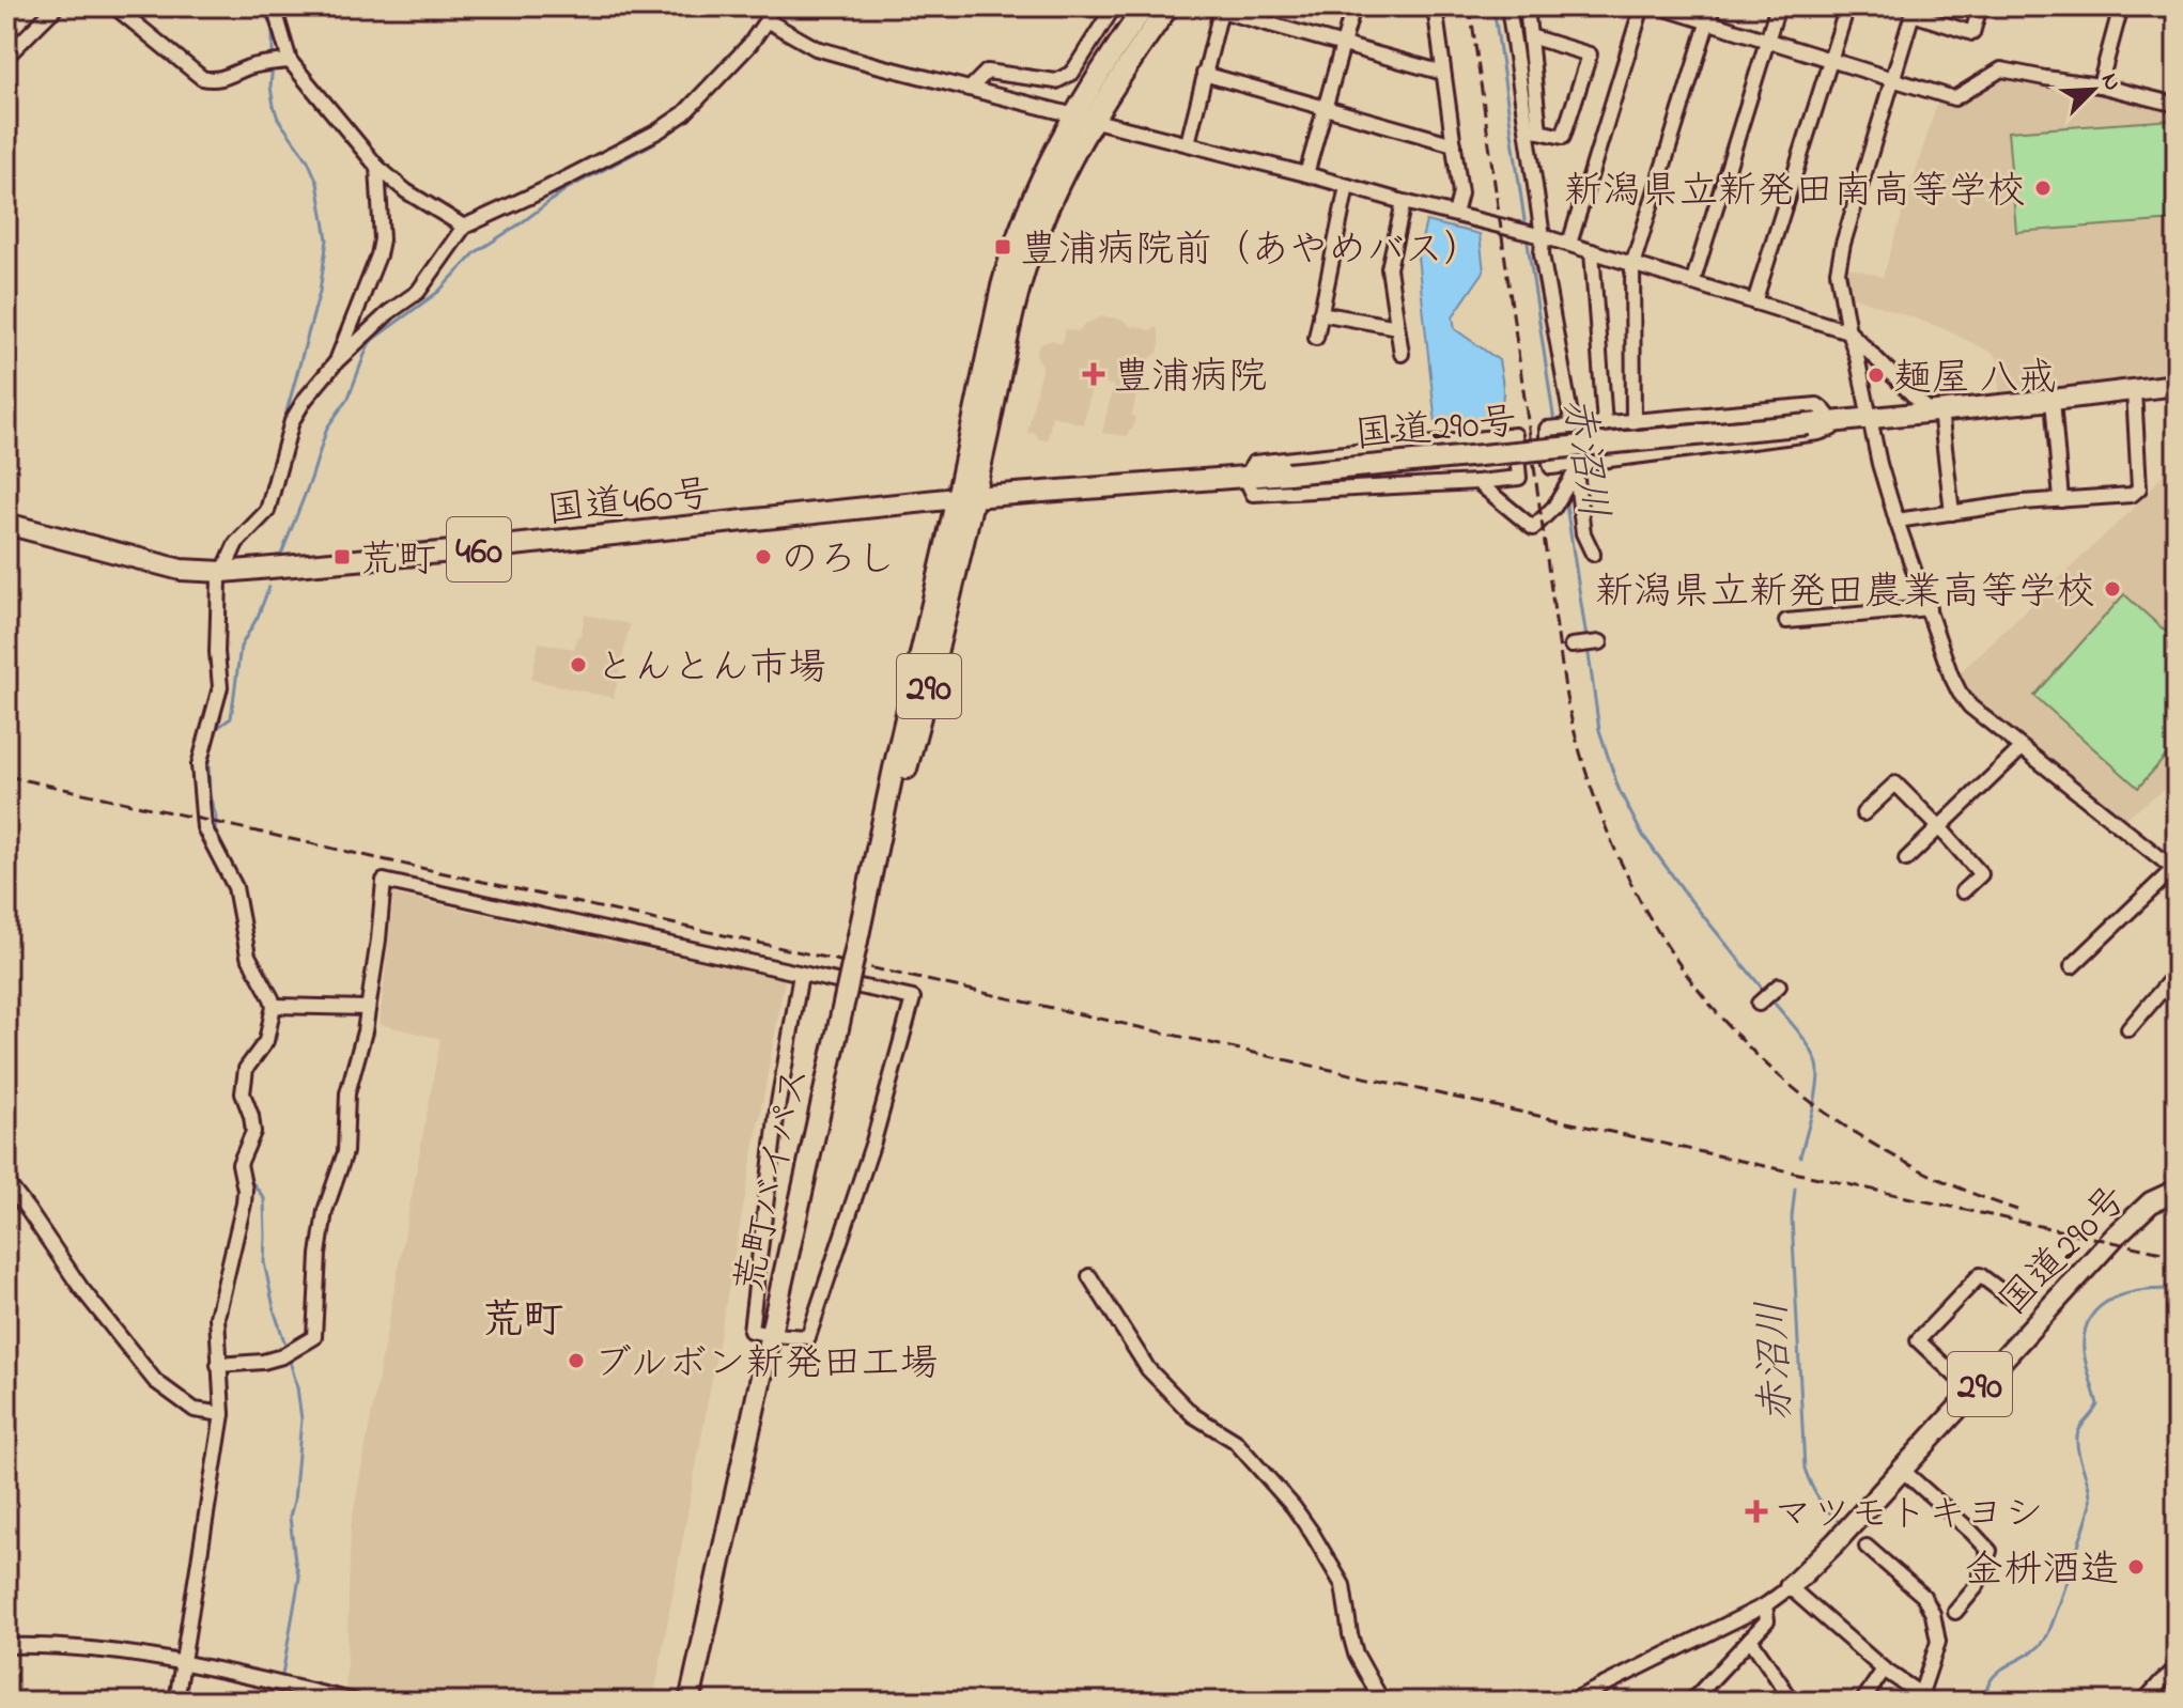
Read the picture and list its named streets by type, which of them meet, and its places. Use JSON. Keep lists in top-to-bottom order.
{
  "streets": {
    "highway": [
      "国道290号",
      "国道460号",
      "460",
      "290",
      "荒町バイパス"
    ]
  },
  "crossings": [
    ["国道290号", "国道460号"],
    ["国道290号", "荒町バイパス"],
    ["国道460号", "荒町バイパス"]
  ],
  "districts": ["荒町"],
  "water": ["赤沼川"],
  "places": {
    "other": [
      "新潟県立新発田南高等学校",
      "麺屋 八戒",
      "のろし",
      "新潟県立新発田農業高等学校",
      "とんとん市場",
      "ブルボン新発田工場",
      "金枡酒造"
    ],
    "transit": ["豊浦病院前（あやめバス）", "荒町"],
    "health": ["豊浦病院", "マツモトキヨシ"]
  },
  "north": "top right"
}
